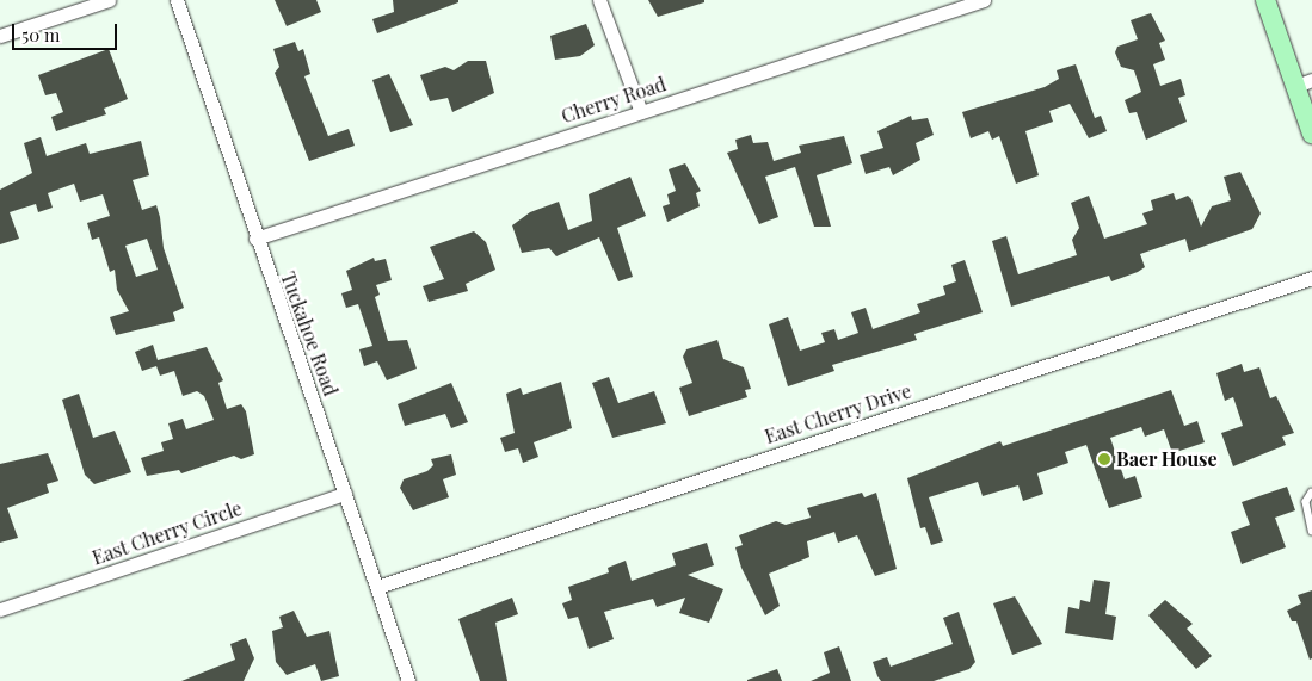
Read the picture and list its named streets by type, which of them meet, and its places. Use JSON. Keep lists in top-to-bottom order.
{
  "streets": {
    "street": [
      "Cherry Road",
      "Tuckahoe Road",
      "East Cherry Drive",
      "East Cherry Circle"
    ]
  },
  "crossings": [
    ["Cherry Road", "Tuckahoe Road"],
    ["Tuckahoe Road", "East Cherry Drive"],
    ["Tuckahoe Road", "East Cherry Circle"]
  ],
  "places": ["Baer House"],
  "scale_bar": "50 m"
}
